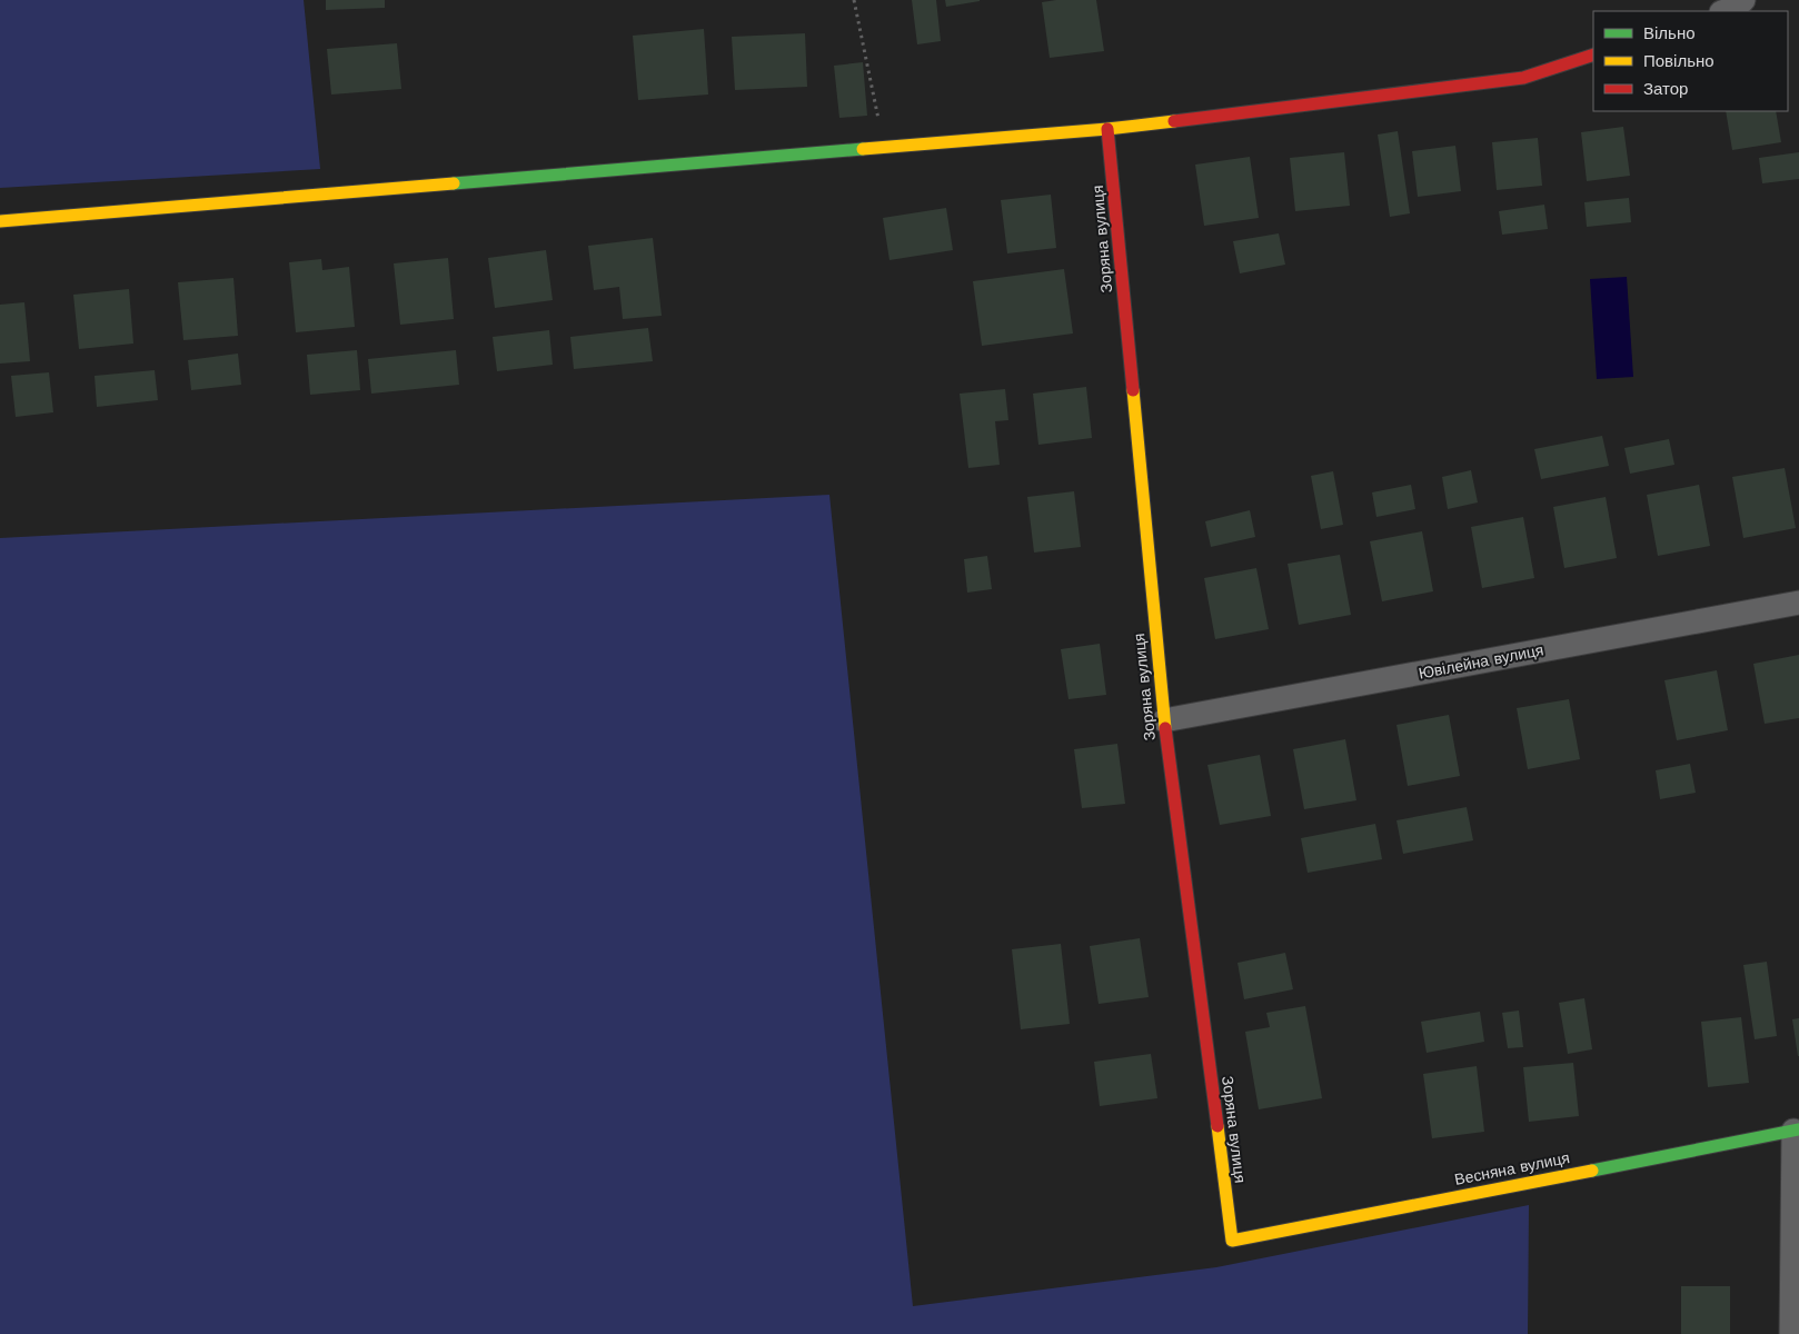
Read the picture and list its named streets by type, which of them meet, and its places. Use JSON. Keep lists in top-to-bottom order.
{
  "streets": {
    "street": ["Зоряна вулиця", "Ювілейна вулиця", "Весняна вулиця"]
  },
  "crossings": [
    ["Зоряна вулиця", "Ювілейна вулиця"],
    ["Зоряна вулиця", "Весняна вулиця"]
  ],
  "legend": ["Вільно", "Повільно", "Затор"]
}
